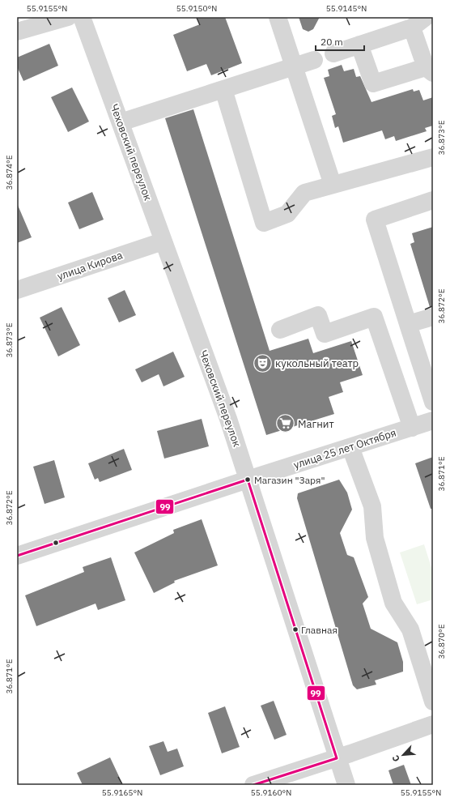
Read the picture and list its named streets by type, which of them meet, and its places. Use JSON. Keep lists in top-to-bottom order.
{
  "streets": {
    "street": ["Чеховский переулок", "улица Кирова", "улица 25 лет Октября"]
  },
  "crossings": [
    ["Чеховский переулок", "улица Кирова"],
    ["Чеховский переулок", "улица 25 лет Октября"]
  ],
  "places": {
    "theatre": ["кукольный театр"],
    "supermarket": ["Магнит"],
    "other": ["Магазин \"Заря\"", "Главная"]
  },
  "lines": ["transit line 99"],
  "scale_bar": "20 m",
  "north": "bottom left",
  "coordinates": [
    "55.9155°N",
    "55.9150°N",
    "55.9145°N",
    "36.873°E",
    "36.874°E",
    "36.872°E",
    "36.871°E",
    "36.870°E",
    "55.9165°N",
    "55.9160°N"
  ]
}
